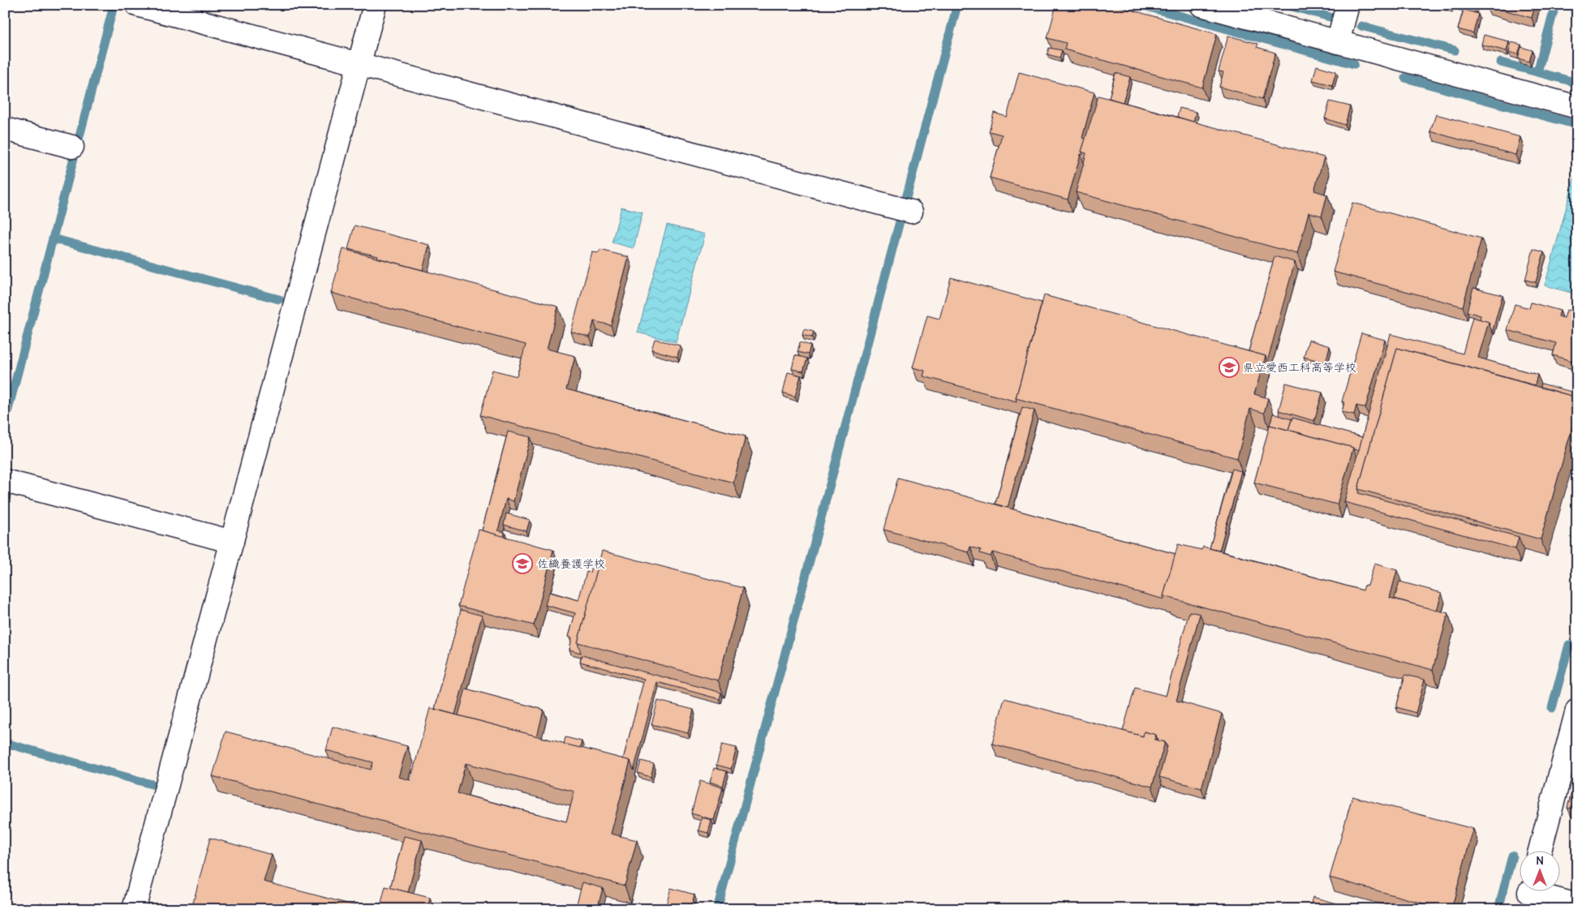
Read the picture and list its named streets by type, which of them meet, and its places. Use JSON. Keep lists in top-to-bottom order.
{
  "places": {
    "school or university": ["県立愛西工科高等学校", "佐織養護学校"]
  },
  "north": "top"
}
